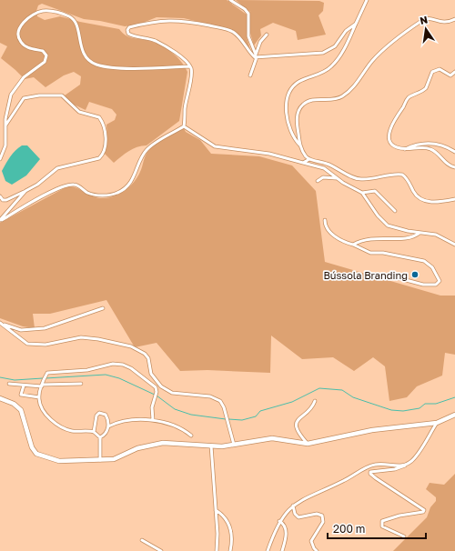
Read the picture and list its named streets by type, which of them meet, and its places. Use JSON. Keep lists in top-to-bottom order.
{
  "places": ["Bússola Branding"],
  "scale_bar": "200 m",
  "north": "top"
}
